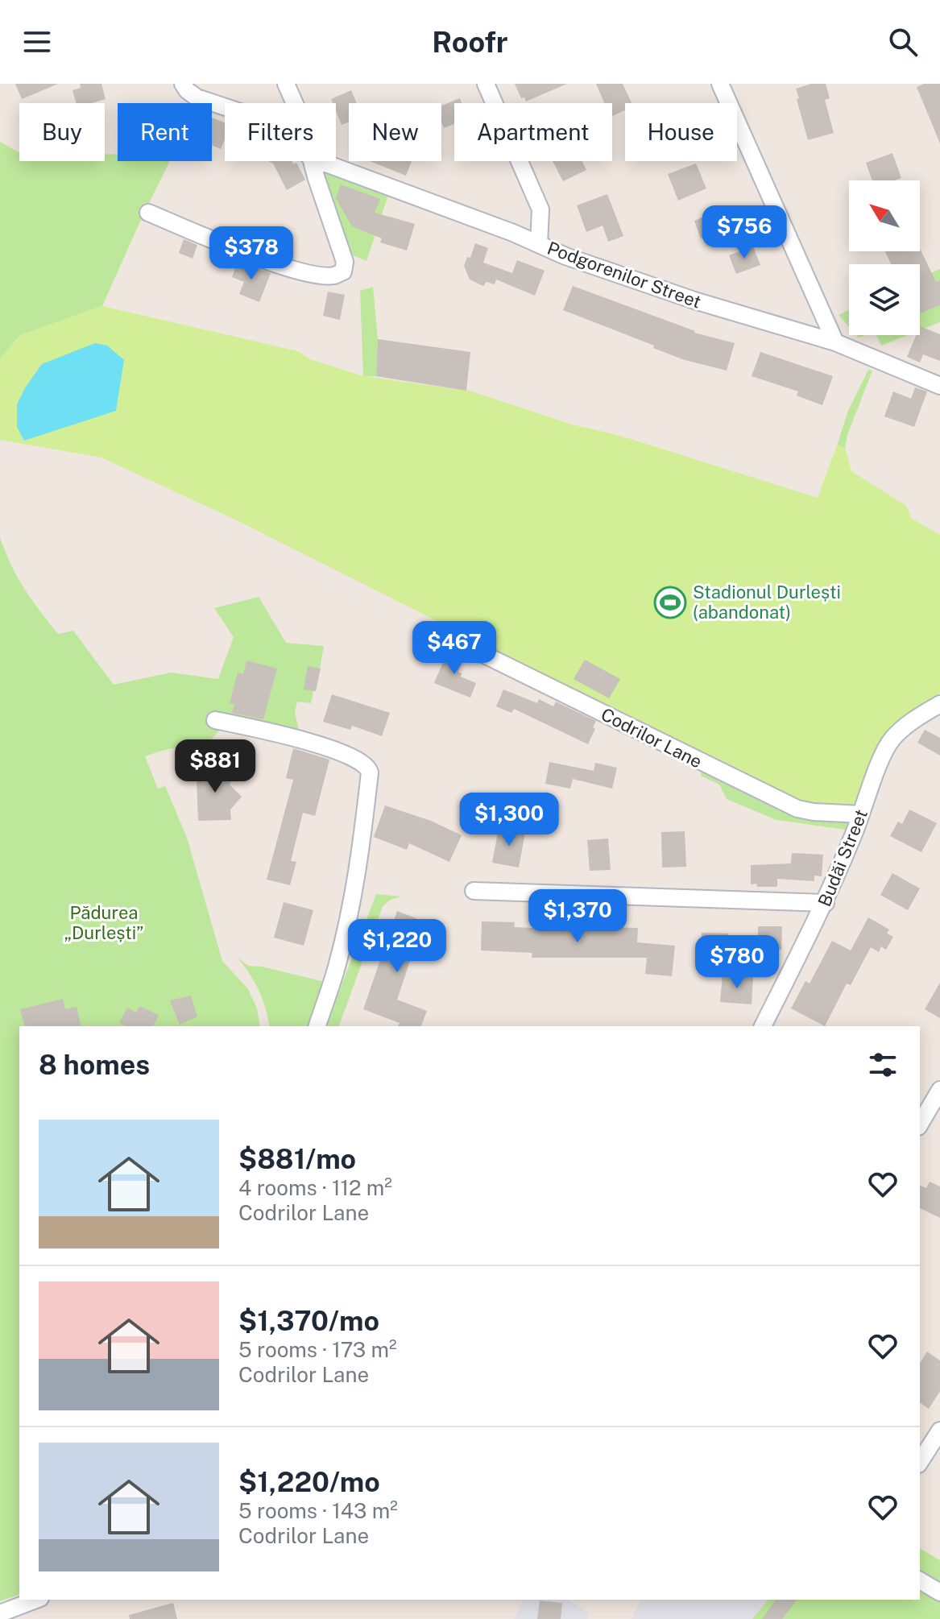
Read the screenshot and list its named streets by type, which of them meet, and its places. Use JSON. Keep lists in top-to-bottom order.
{
  "streets": {
    "street": ["Podgorenilor Street", "Codrilor Lane", "Budăi Street"]
  },
  "crossings": [
    ["Codrilor Lane", "Budăi Street"]
  ],
  "parks": ["Pădurea „Durlești”"],
  "places": {
    "sports": ["Stadionul Durlești (abandonat)"]
  },
  "north": "top left",
  "page": {
    "header": "Roofr",
    "chip": [
      "Buy",
      "Rent",
      "Filters",
      "New",
      "Apartment",
      "House"
    ],
    "price": [
      "$756",
      "$378",
      "$467",
      "$881",
      "$1,300",
      "$1,370",
      "$1,220",
      "$780"
    ],
    "heading": "8 homes",
    "list": [
      {
        "name": "$881/mo",
        "note": "4 rooms · 112 m² · Codrilor Lane"
      },
      {
        "name": "$1,370/mo",
        "note": "5 rooms · 173 m² · Codrilor Lane"
      },
      {
        "name": "$1,220/mo",
        "note": "5 rooms · 143 m² · Codrilor Lane"
      }
    ]
  }
}
